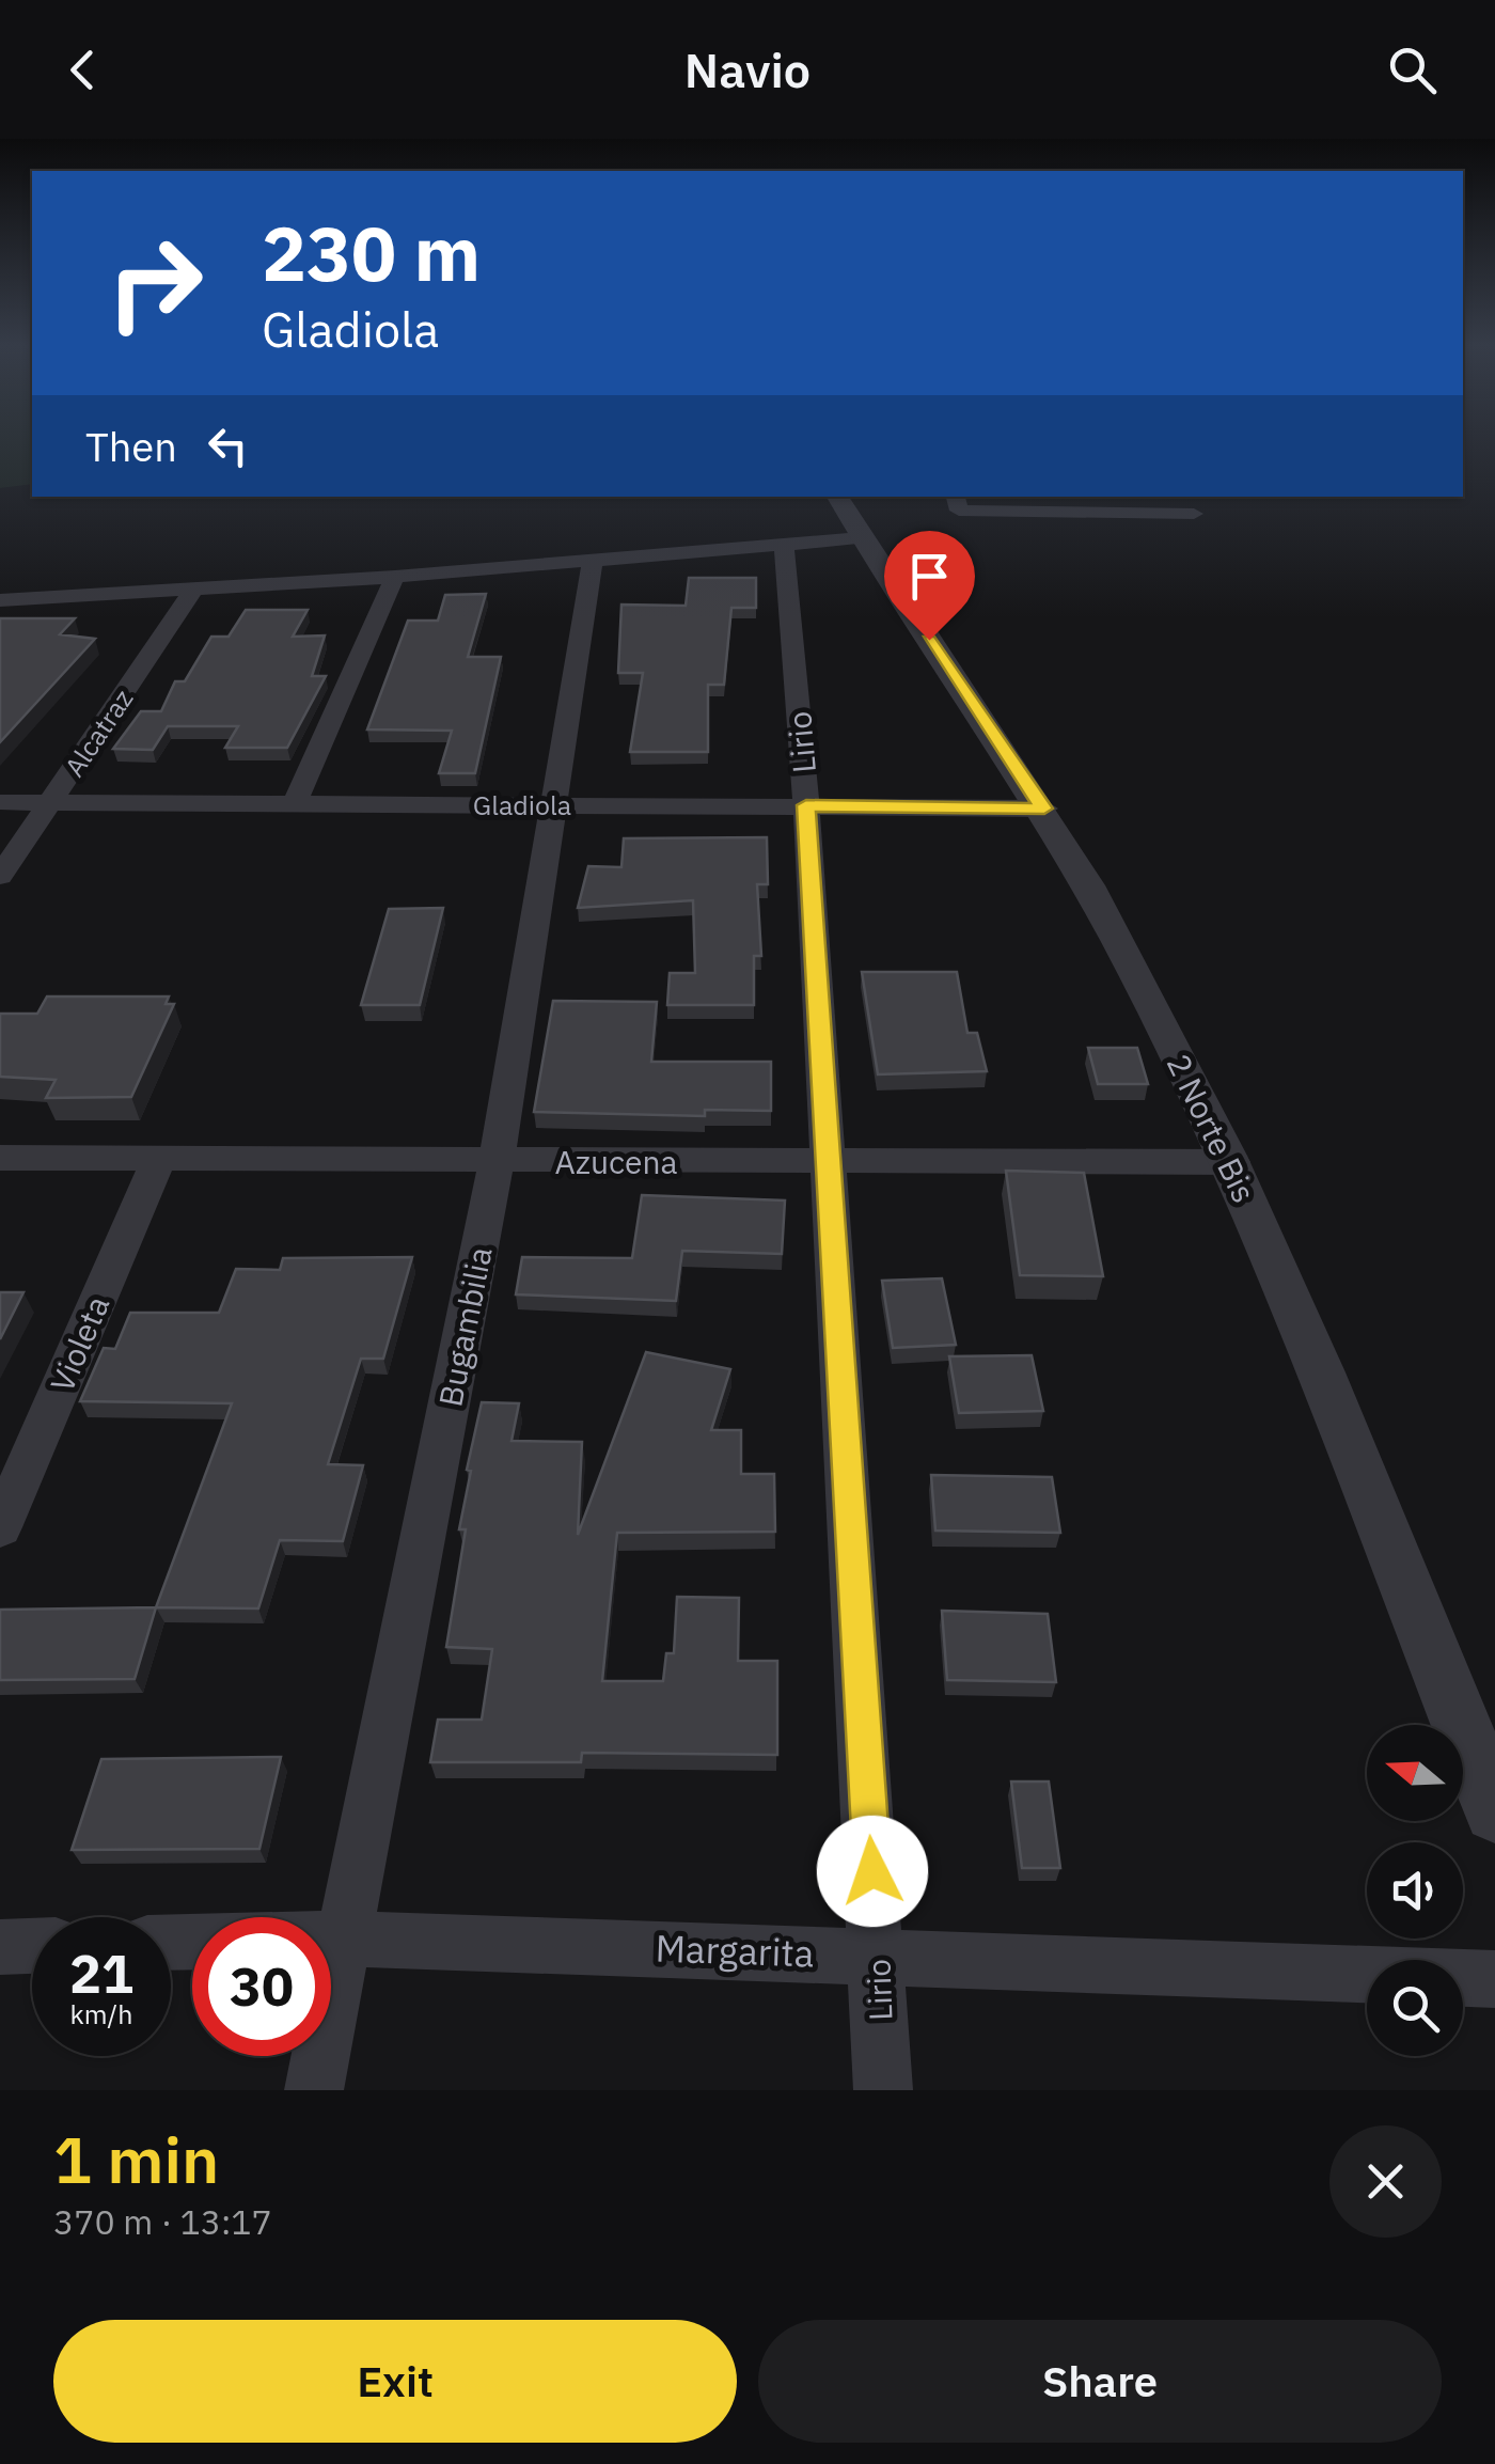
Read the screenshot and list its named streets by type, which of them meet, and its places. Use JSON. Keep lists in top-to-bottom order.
{
  "streets": {
    "street": [
      "Alcatraz",
      "Lirio",
      "Gladiola",
      "2 Norte Bis",
      "Azucena",
      "Bugambilia",
      "Violeta",
      "Margarita"
    ]
  },
  "crossings": [
    ["Alcatraz", "Gladiola"],
    ["Lirio", "Gladiola"],
    ["Lirio", "Azucena"],
    ["Lirio", "Margarita"],
    ["Gladiola", "2 Norte Bis"],
    ["Gladiola", "Bugambilia"],
    ["2 Norte Bis", "Azucena"],
    ["Azucena", "Bugambilia"],
    ["Azucena", "Violeta"],
    ["Bugambilia", "Margarita"]
  ],
  "north": "left",
  "page": {
    "header": "Navio",
    "turn": ["230 m", "Gladiola"],
    "then": "Then",
    "speed": "21 km/h",
    "limit": "30",
    "heading": ["1 min", "370 m · 13:17"],
    "buttons": ["Exit", "Share"]
  }
}
